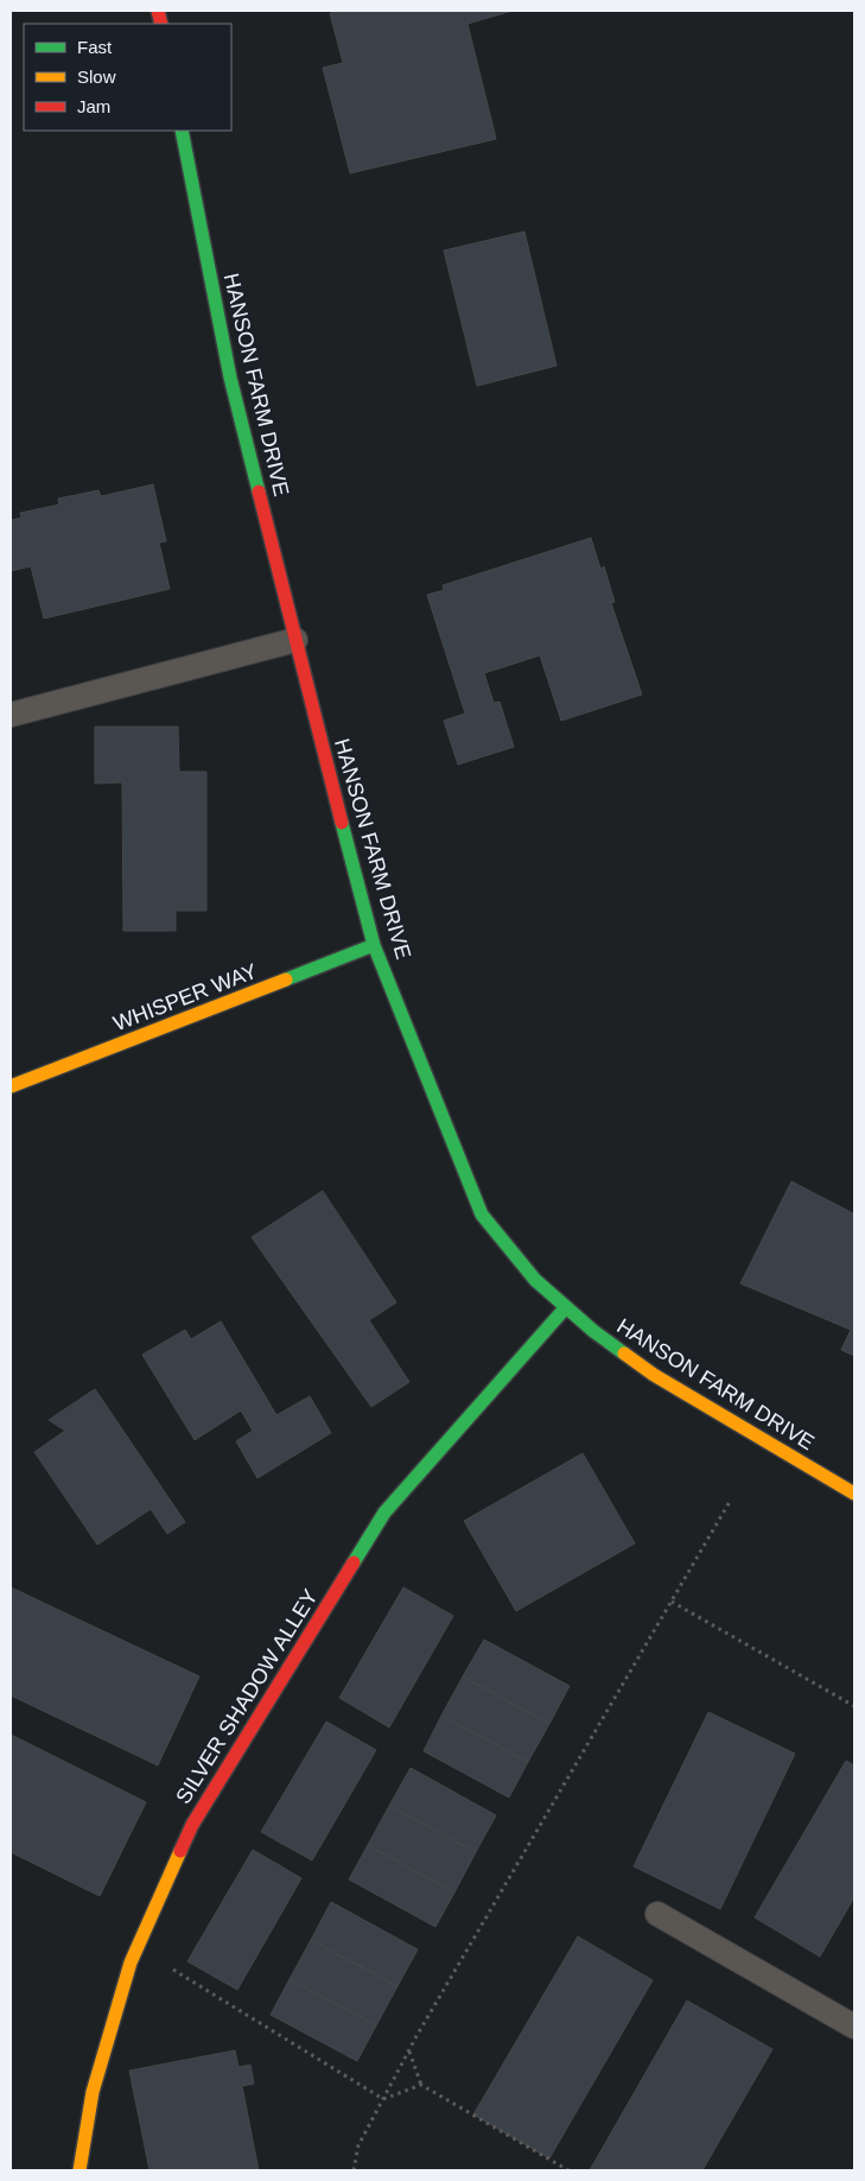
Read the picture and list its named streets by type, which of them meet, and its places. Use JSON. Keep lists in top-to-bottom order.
{
  "streets": {
    "street": ["HANSON FARM DRIVE", "WHISPER WAY", "SILVER SHADOW ALLEY"]
  },
  "crossings": [
    ["HANSON FARM DRIVE", "WHISPER WAY"],
    ["HANSON FARM DRIVE", "SILVER SHADOW ALLEY"]
  ],
  "legend": ["Fast", "Slow", "Jam"]
}
